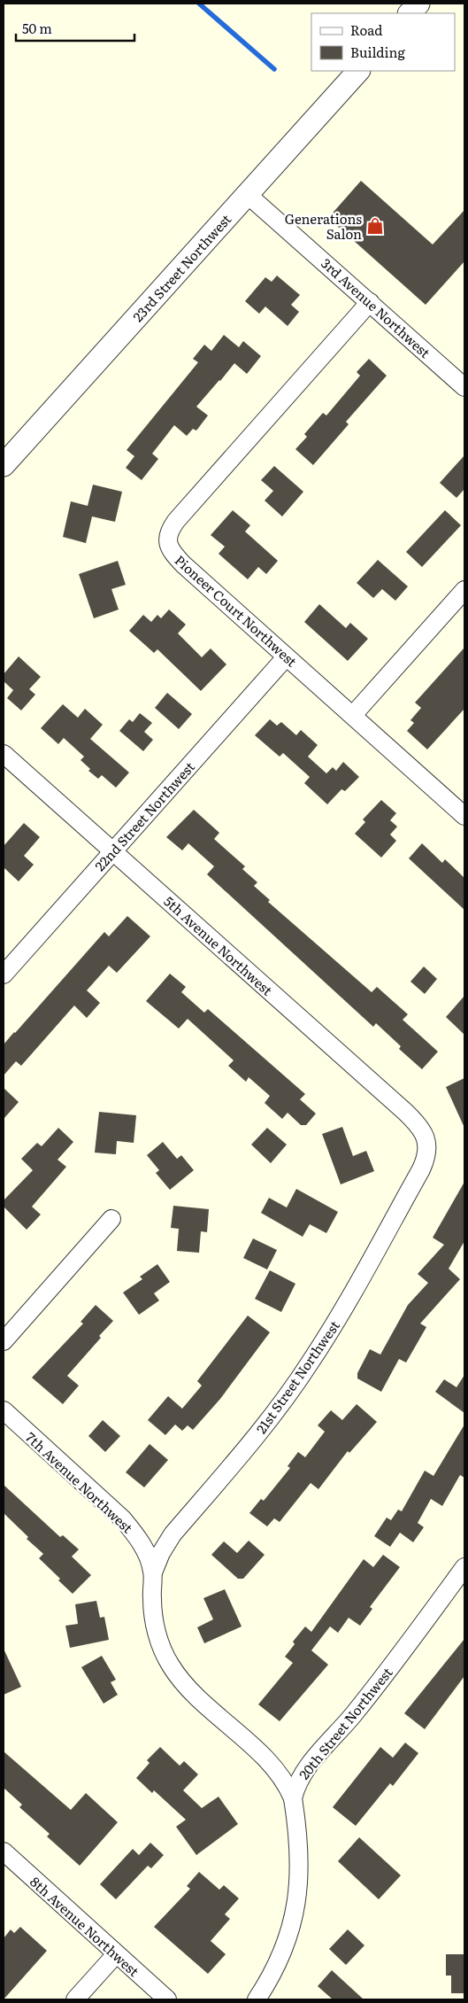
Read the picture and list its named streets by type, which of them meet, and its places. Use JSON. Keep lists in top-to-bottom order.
{
  "streets": {
    "street": [
      "23rd Street Northwest",
      "3rd Avenue Northwest",
      "Pioneer Court Northwest",
      "22nd Street Northwest",
      "5th Avenue Northwest",
      "21st Street Northwest",
      "7th Avenue Northwest",
      "20th Street Northwest",
      "8th Avenue Northwest"
    ]
  },
  "crossings": [
    ["23rd Street Northwest", "3rd Avenue Northwest"],
    ["3rd Avenue Northwest", "Pioneer Court Northwest"],
    ["Pioneer Court Northwest", "22nd Street Northwest"],
    ["22nd Street Northwest", "5th Avenue Northwest"],
    ["5th Avenue Northwest", "21st Street Northwest"],
    ["21st Street Northwest", "7th Avenue Northwest"],
    ["7th Avenue Northwest", "20th Street Northwest"]
  ],
  "places": {
    "shop": ["Generations Salon"]
  },
  "legend": ["Road", "Building"],
  "scale_bar": "50 m"
}
